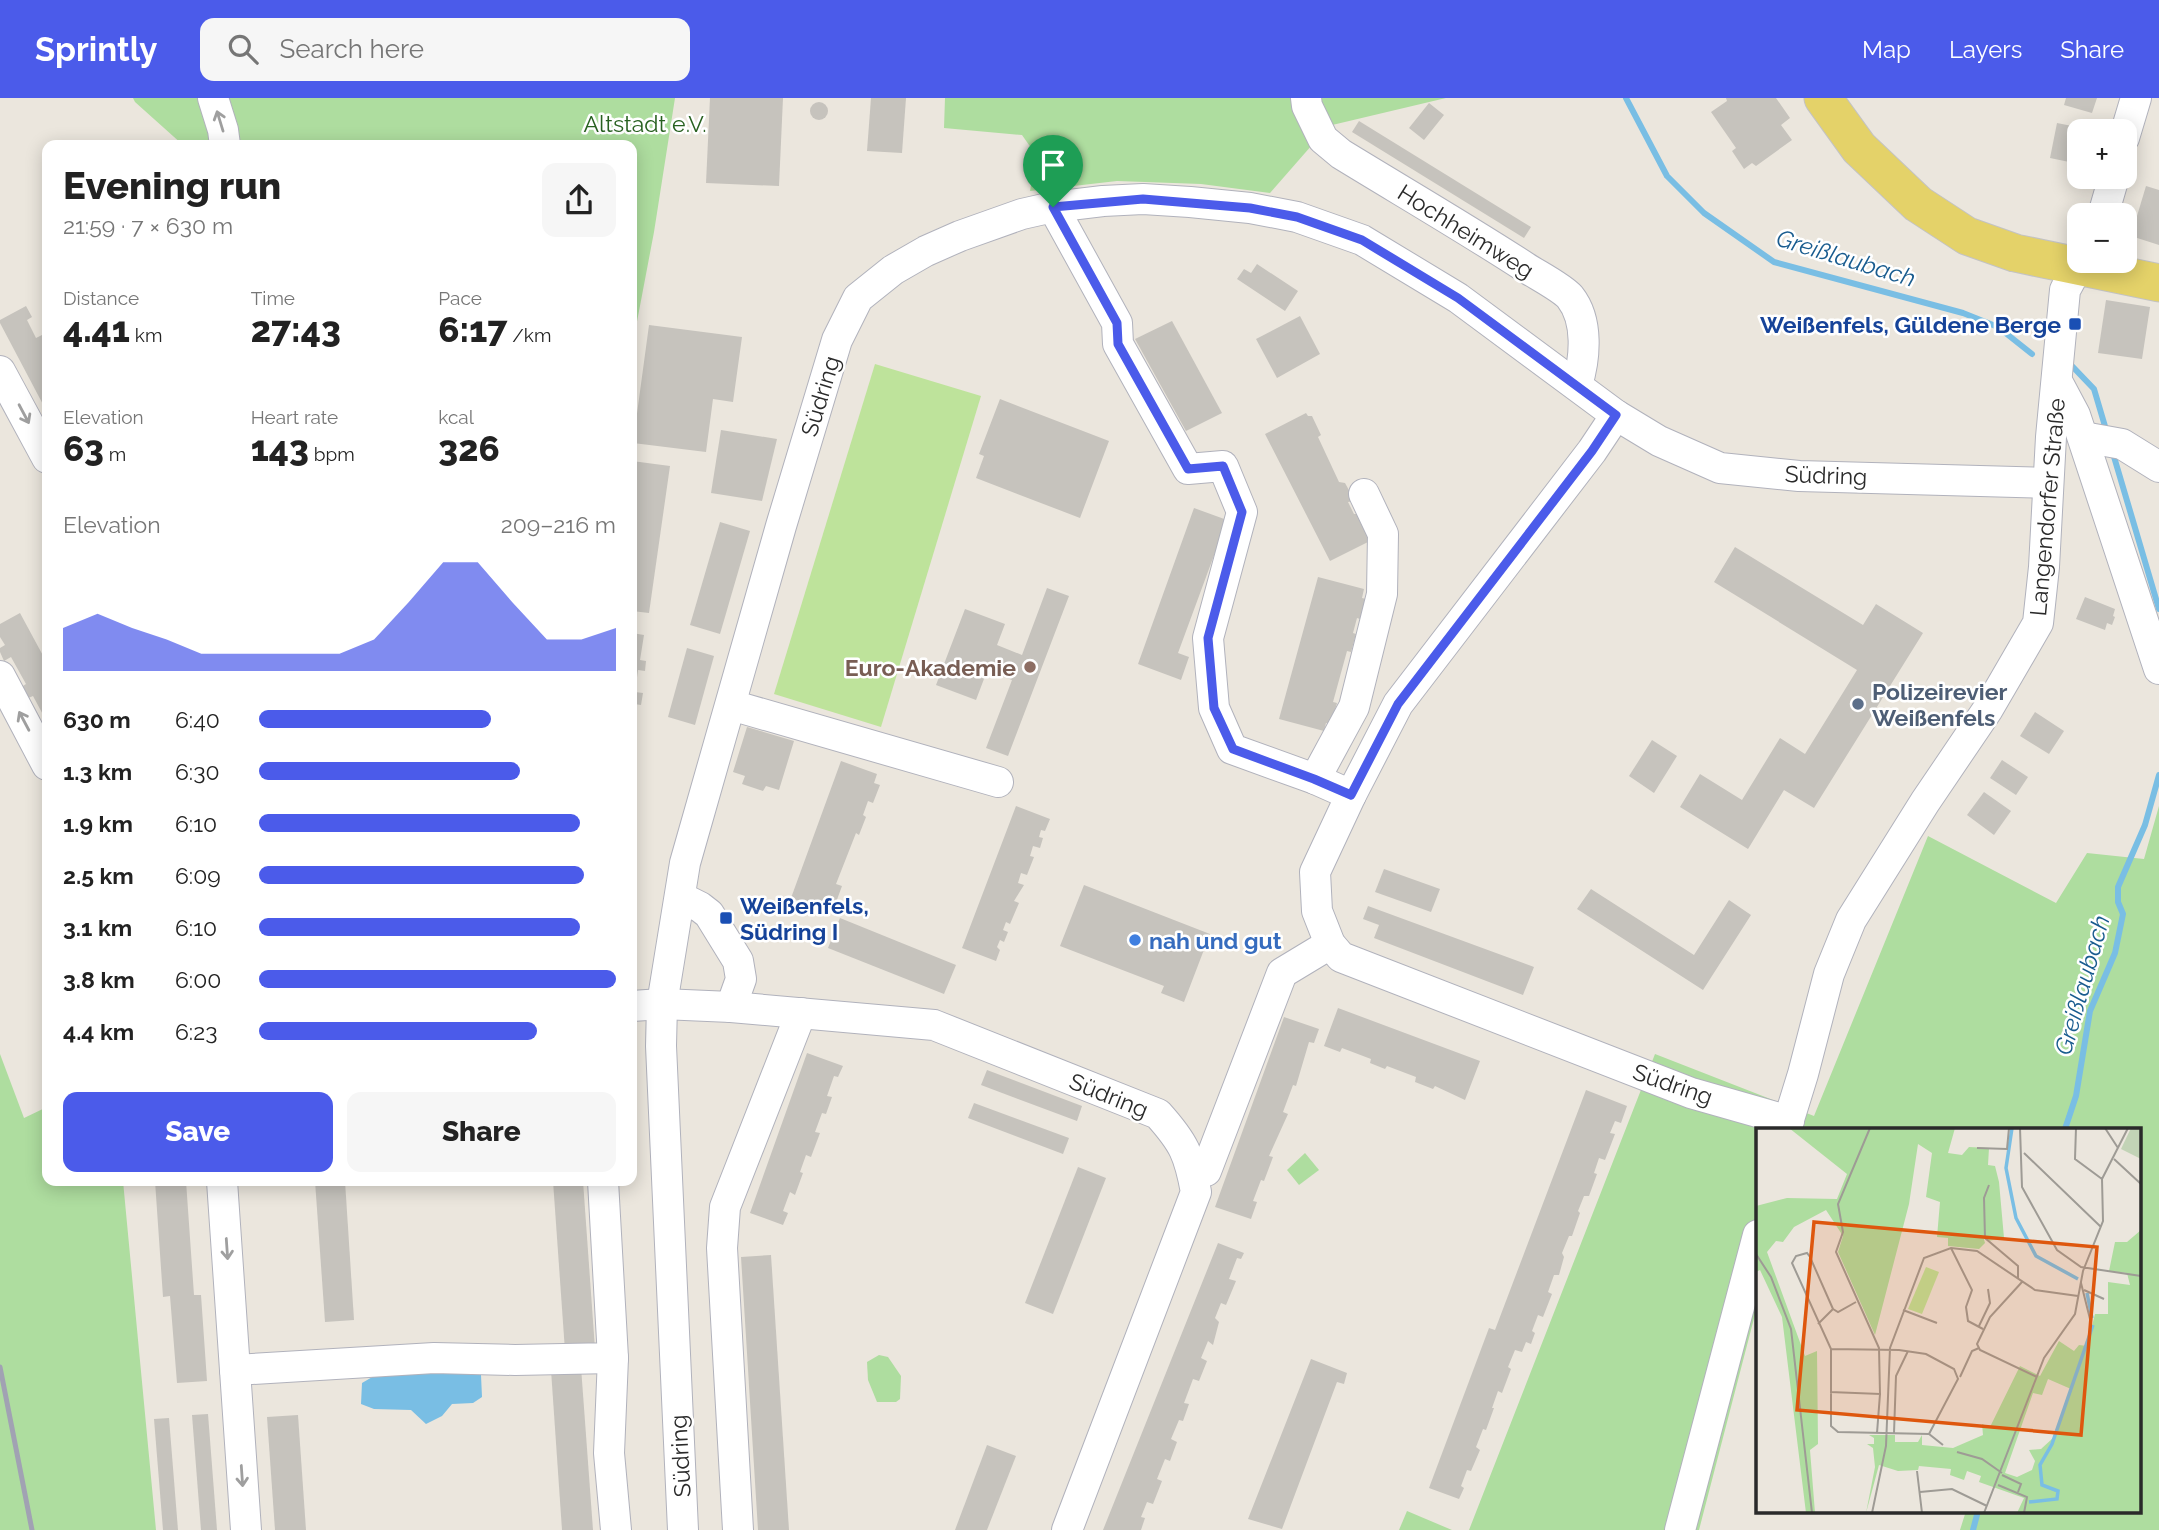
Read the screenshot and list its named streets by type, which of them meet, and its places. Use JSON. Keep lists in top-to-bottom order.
{
  "streets": {
    "street": ["Hochheimweg", "Südring", "Langendorfer Straße"]
  },
  "crossings": [
    ["Hochheimweg", "Südring"],
    ["Südring", "Langendorfer Straße"]
  ],
  "water": ["Greißlaubach"],
  "parks": ["Altstadt e.V."],
  "places": {
    "transit": ["Weißenfels, Güldene Berge", "Weißenfels, Südring I"],
    "other": ["Euro-Akademie", "Polizeirevier Weißenfels", "nah und gut"]
  },
  "page": {
    "header": "Sprintly",
    "search": "Search here",
    "nav": ["Map", "Layers", "Share"],
    "map_buttons": ["+", "−"],
    "heading": ["Evening run", "21:59 · 7 × 630 m"],
    "stats": [
      ["Distance", "4.41 km"],
      ["Time", "27:43"],
      ["Pace", "6:17 /km"],
      ["Elevation", "63 m"],
      ["Heart rate", "143 bpm"],
      ["kcal", "326"]
    ],
    "chart": ["Elevation", "209–216 m"],
    "list": [
      {
        "name": "630 m",
        "note": "6:40"
      },
      {
        "name": "1.3 km",
        "note": "6:30"
      },
      {
        "name": "1.9 km",
        "note": "6:10"
      },
      {
        "name": "2.5 km",
        "note": "6:09"
      },
      {
        "name": "3.1 km",
        "note": "6:10"
      },
      {
        "name": "3.8 km",
        "note": "6:00"
      },
      {
        "name": "4.4 km",
        "note": "6:23"
      }
    ],
    "buttons": ["Save", "Share"]
  }
}
